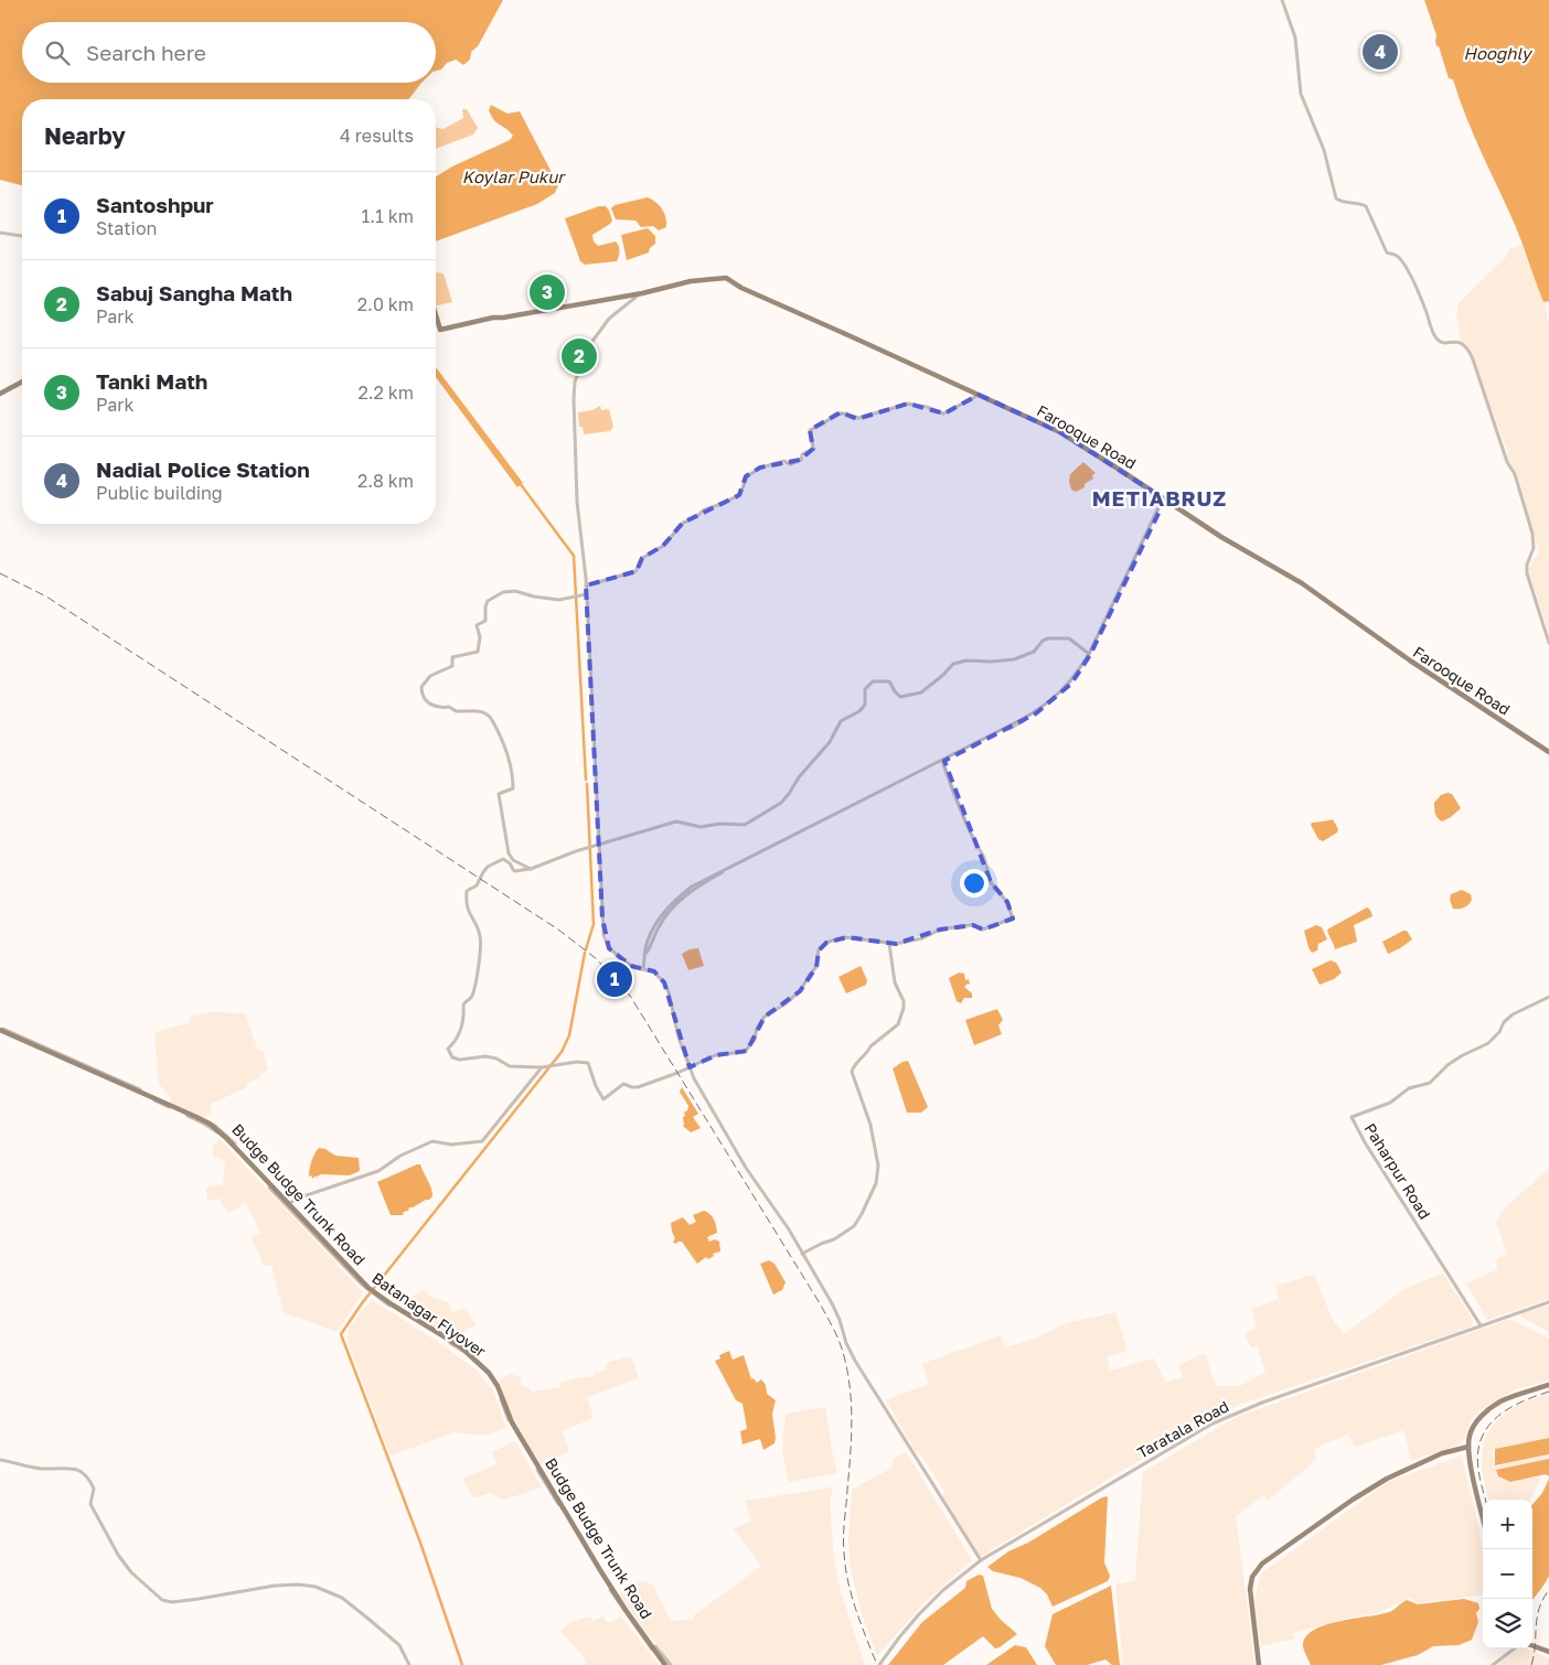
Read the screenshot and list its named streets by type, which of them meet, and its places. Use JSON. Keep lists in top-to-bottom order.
{
  "streets": {
    "main road": ["Farooque Road", "Batanagar Flyover"],
    "street": ["Paharpur Road", "Budge Budge Trunk Road", "Taratala Road"]
  },
  "crossings": [
    ["Paharpur Road", "Taratala Road"],
    ["Budge Budge Trunk Road", "Batanagar Flyover"]
  ],
  "districts": ["METIABRUZ"],
  "water": ["Hooghly", "Koylar Pukur"],
  "page": {
    "search": "Search here",
    "pins": [
      "4",
      "3",
      "2",
      "1"
    ],
    "heading": ["Nearby", "4 results"],
    "list": [
      {
        "mark": "1",
        "name": "Santoshpur",
        "note": "Station",
        "value": "1.1 km"
      },
      {
        "mark": "2",
        "name": "Sabuj Sangha Math",
        "note": "Park",
        "value": "2.0 km"
      },
      {
        "mark": "3",
        "name": "Tanki Math",
        "note": "Park",
        "value": "2.2 km"
      },
      {
        "mark": "4",
        "name": "Nadial Police Station",
        "note": "Public building",
        "value": "2.8 km"
      }
    ],
    "map_buttons": ["+", "−"]
  }
}
